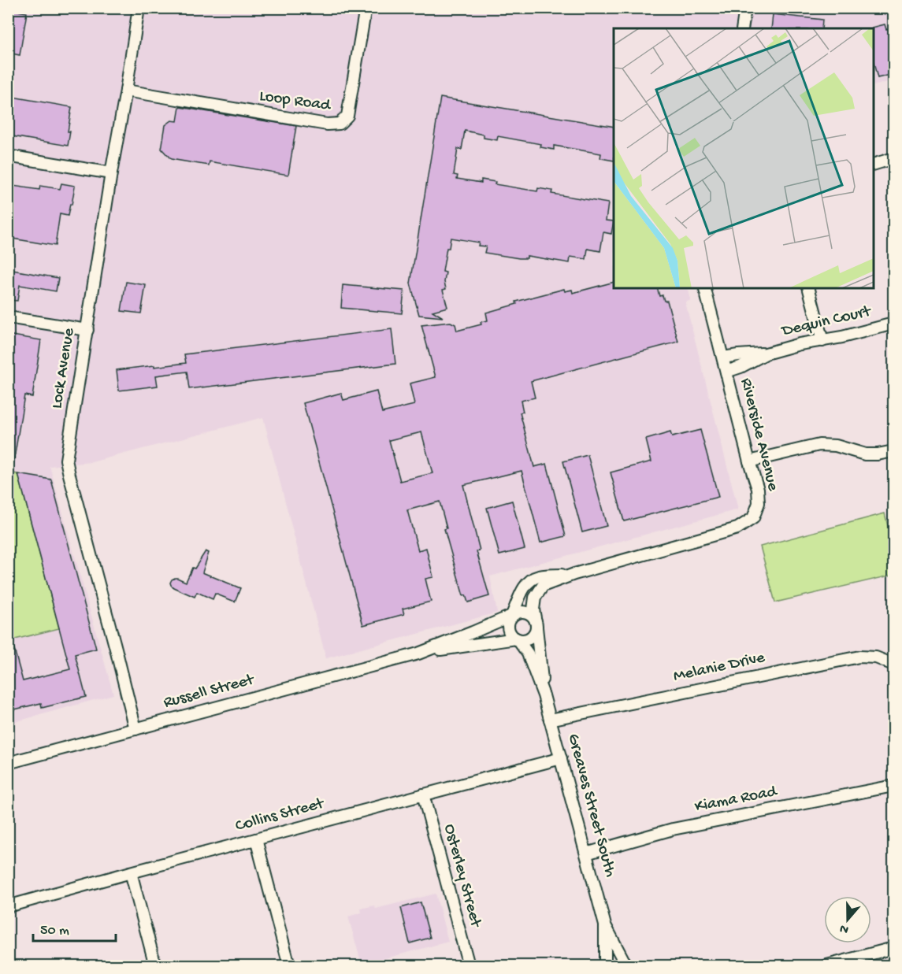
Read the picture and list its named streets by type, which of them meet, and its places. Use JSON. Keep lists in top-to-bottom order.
{
  "streets": {
    "street": [
      "Loop Road",
      "Dequin Court",
      "Lock Avenue",
      "Riverside Avenue",
      "Melanie Drive",
      "Russell Street",
      "Kiama Road",
      "Greaves Street South",
      "Collins Street",
      "Osterley Street"
    ]
  },
  "crossings": [
    ["Loop Road", "Lock Avenue"],
    ["Dequin Court", "Riverside Avenue"],
    ["Lock Avenue", "Russell Street"],
    ["Riverside Avenue", "Russell Street"],
    ["Riverside Avenue", "Greaves Street South"],
    ["Melanie Drive", "Greaves Street South"],
    ["Russell Street", "Greaves Street South"],
    ["Kiama Road", "Greaves Street South"],
    ["Greaves Street South", "Collins Street"],
    ["Collins Street", "Osterley Street"]
  ],
  "scale_bar": "50 m",
  "north": "bottom"
}
